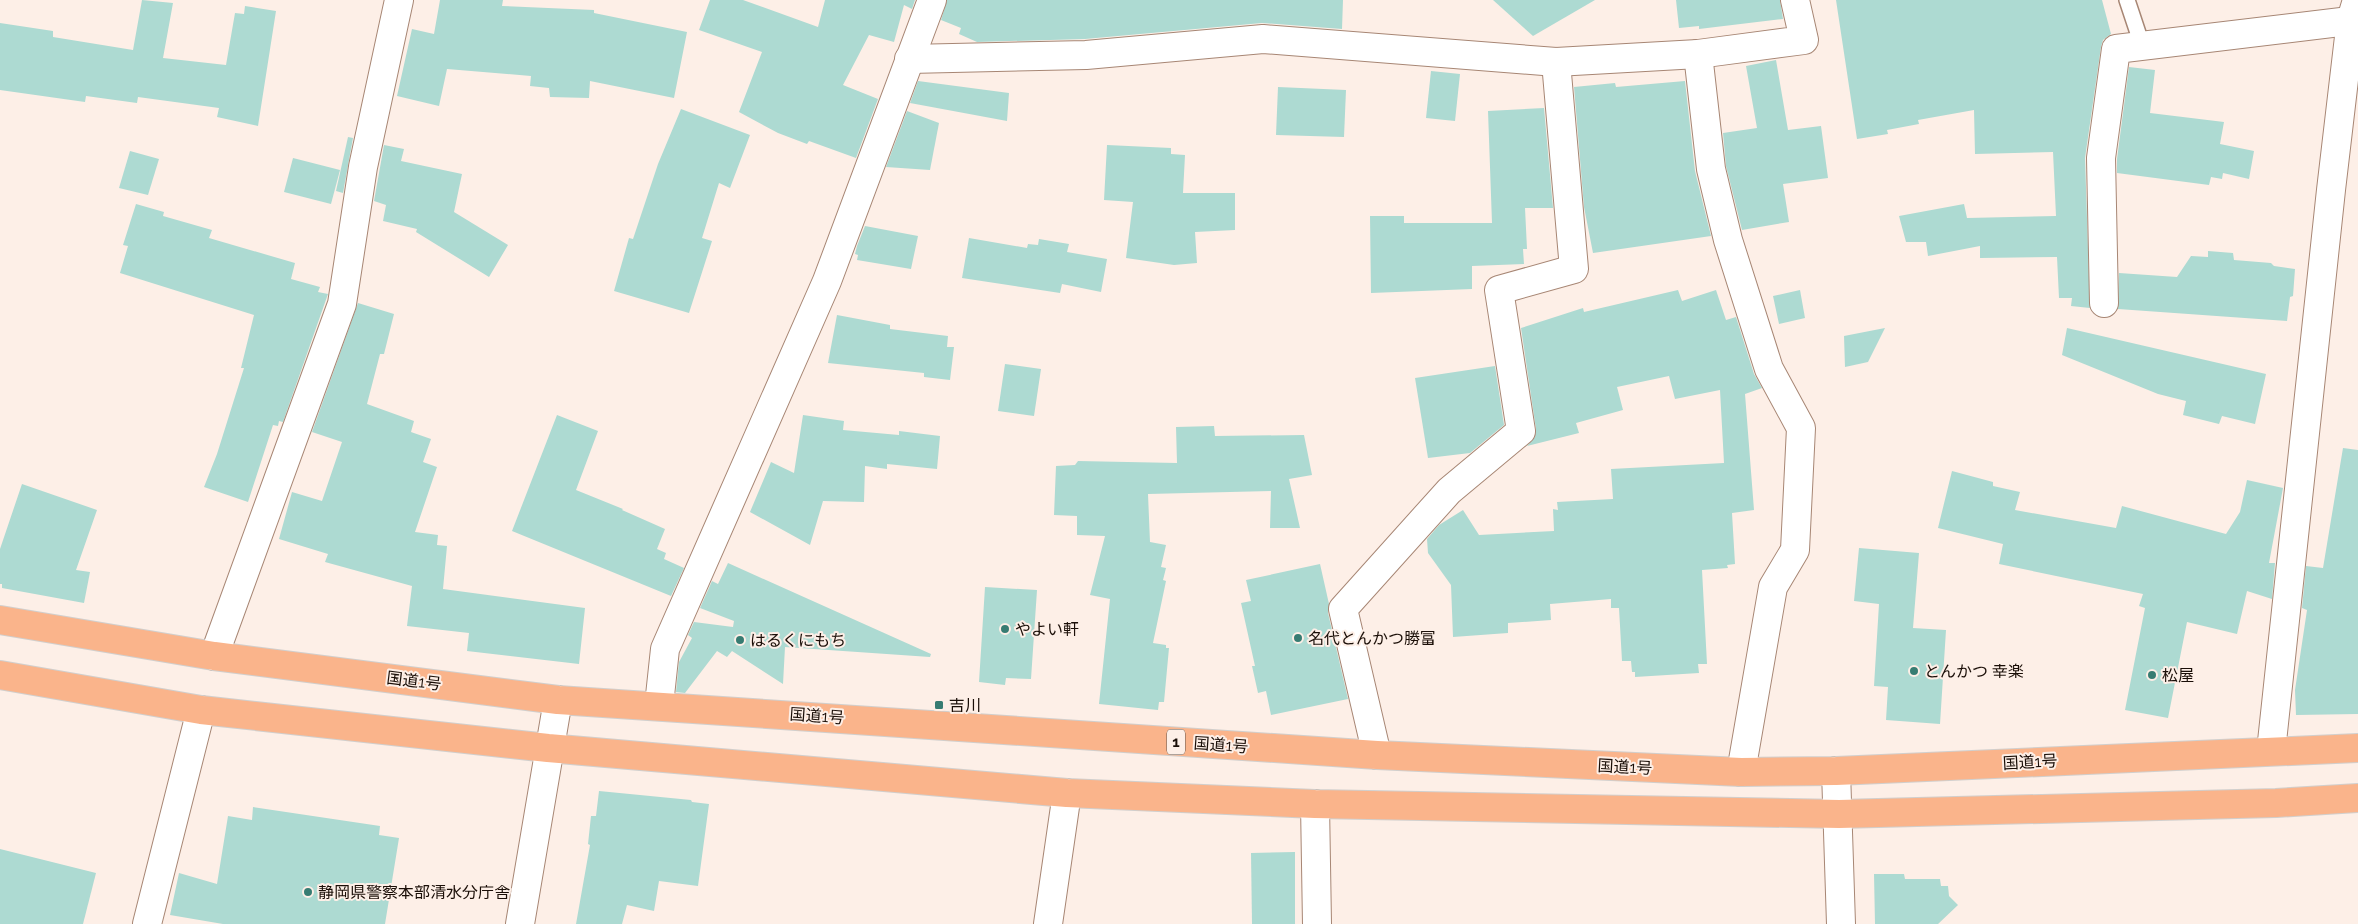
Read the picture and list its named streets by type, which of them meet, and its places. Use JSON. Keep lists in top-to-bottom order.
{
  "streets": {
    "highway": ["国道1号", "1"]
  },
  "places": {
    "other": [
      "やよい軒",
      "名代とんかつ勝富",
      "はるくにもち",
      "とんかつ 幸楽",
      "松屋",
      "静岡県警察本部清水分庁舎"
    ],
    "transit": ["吉川"]
  }
}
